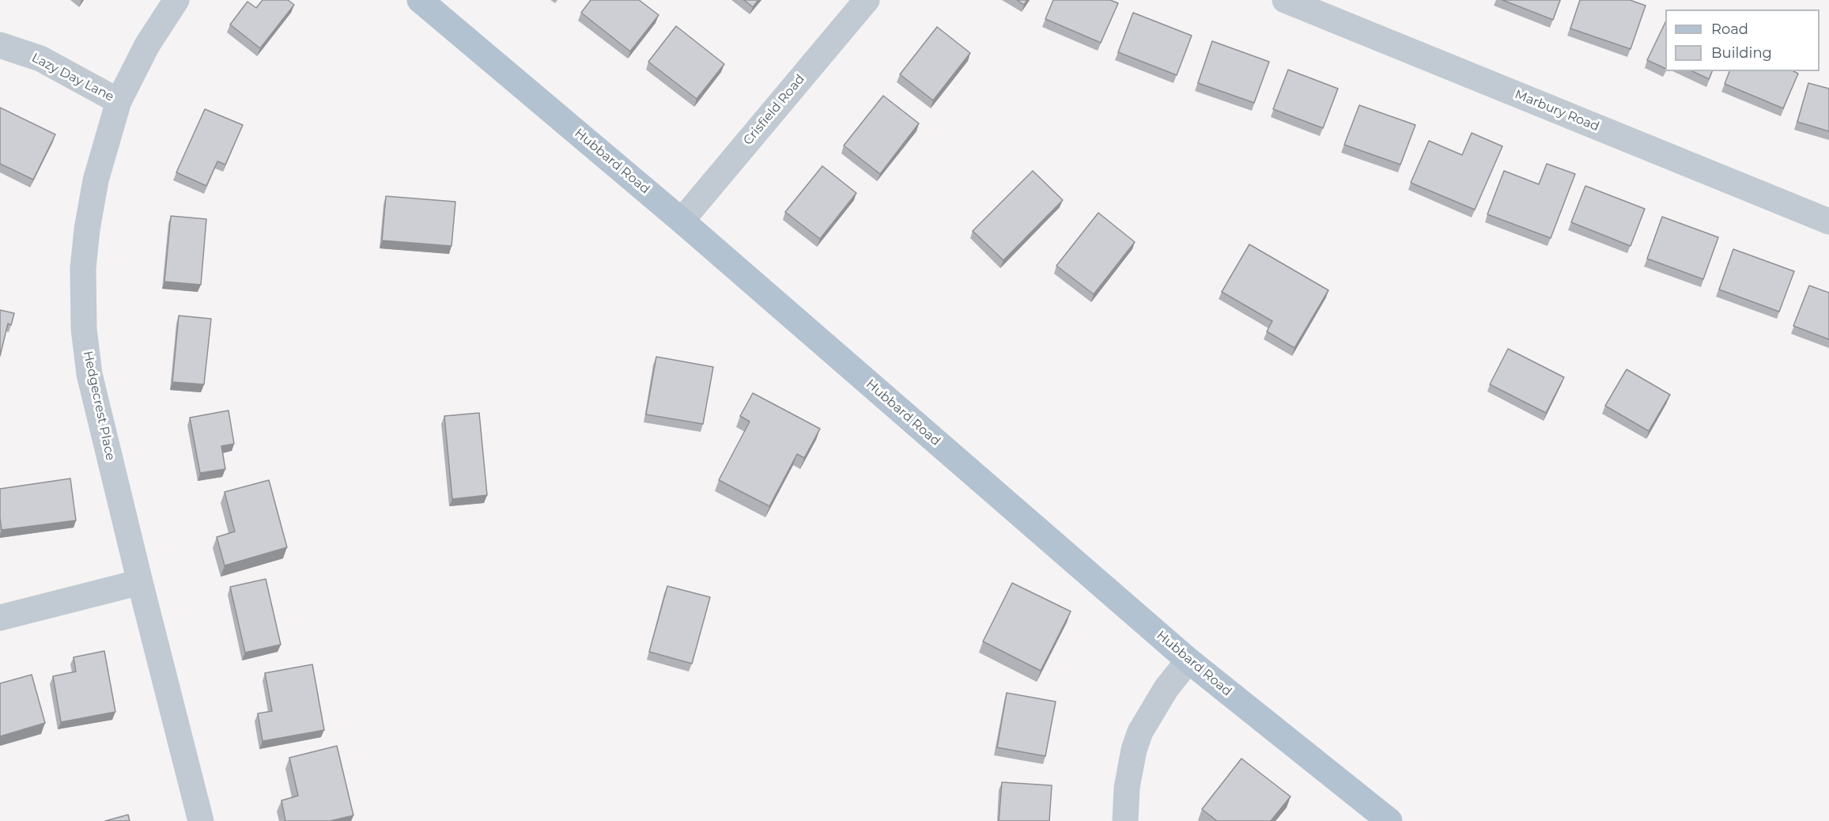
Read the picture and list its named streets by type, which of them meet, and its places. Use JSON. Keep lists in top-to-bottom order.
{
  "streets": {
    "main road": ["Hubbard Road"],
    "street": [
      "Lazy Day Lane",
      "Crisfield Road",
      "Marbury Road",
      "Hedgecrest Place"
    ]
  },
  "crossings": [
    ["Lazy Day Lane", "Hedgecrest Place"],
    ["Crisfield Road", "Hubbard Road"]
  ],
  "legend": ["Road", "Building"]
}
